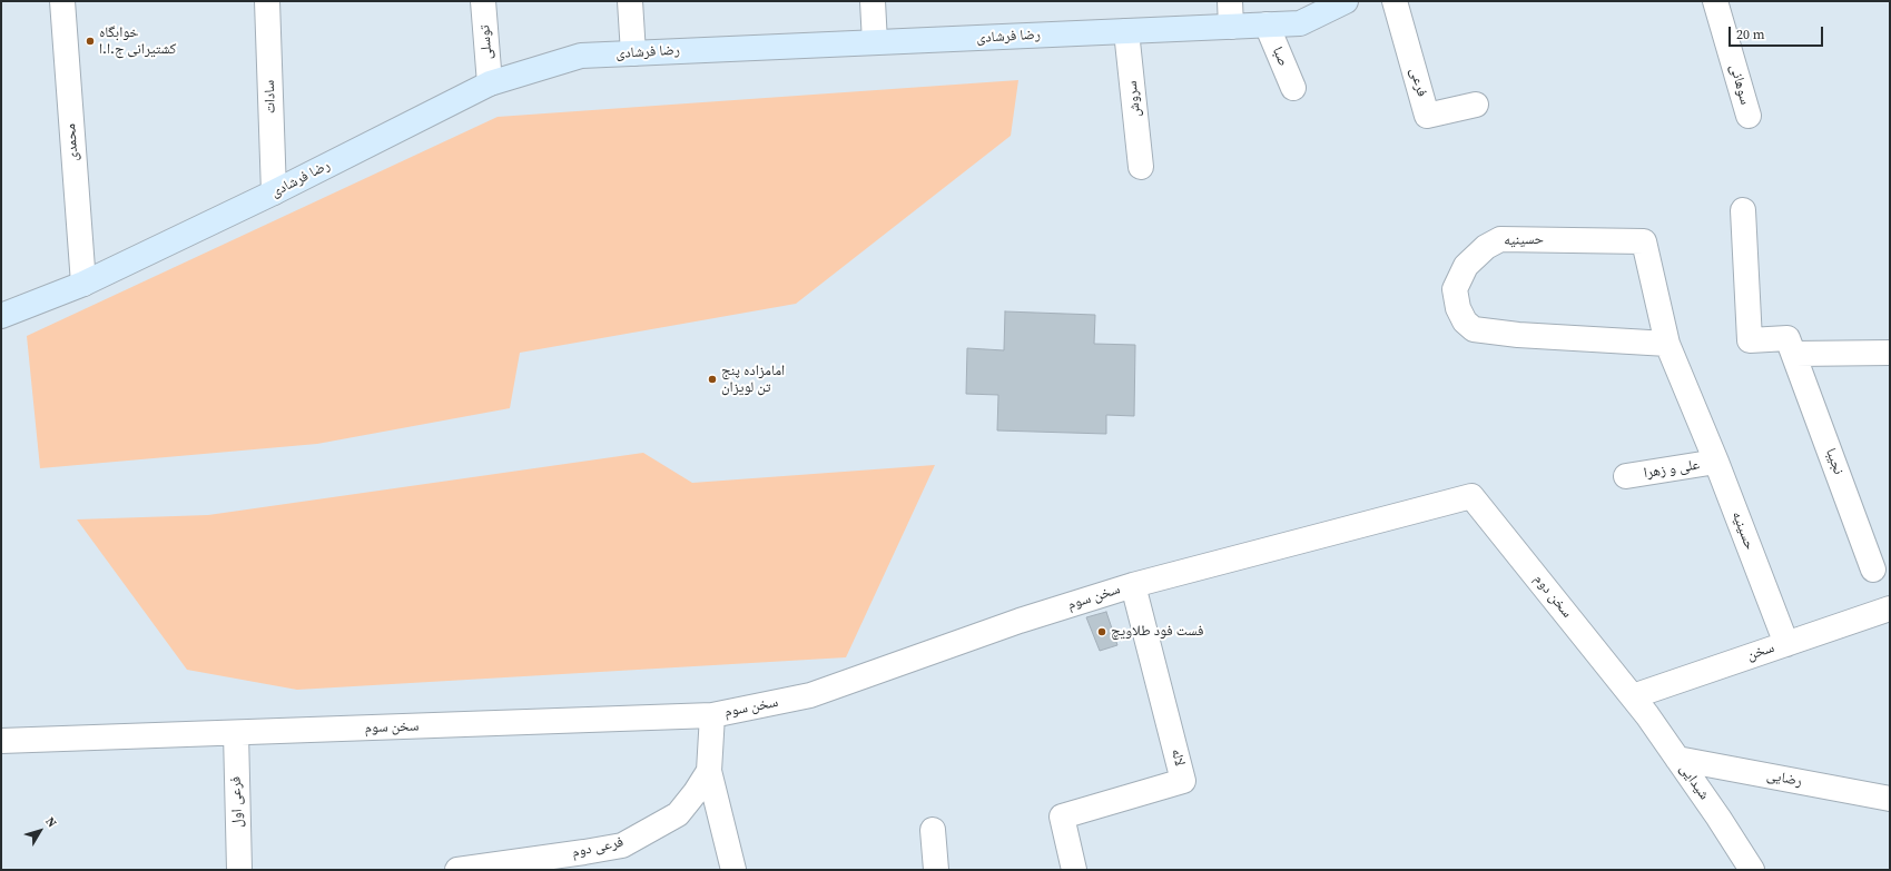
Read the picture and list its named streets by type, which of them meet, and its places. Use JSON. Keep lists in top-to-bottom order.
{
  "streets": {
    "main road": ["رضا فرشادی"],
    "street": [
      "توسلی",
      "صبا",
      "فرعی",
      "سوهانی",
      "سادات",
      "سروش",
      "محمدی",
      "حسینیه",
      "نجیبا",
      "علی و زهرا",
      "سخن دوم",
      "سخن سوم",
      "سخن",
      "لاله",
      "رضایی",
      "شیدایی",
      "فرعی اول",
      "فرعی دوم"
    ]
  },
  "crossings": [
    ["رضا فرشادی", "توسلی"],
    ["رضا فرشادی", "صبا"],
    ["رضا فرشادی", "سادات"],
    ["رضا فرشادی", "سروش"],
    ["رضا فرشادی", "محمدی"],
    ["حسینیه", "علی و زهرا"],
    ["حسینیه", "سخن"],
    ["سخن دوم", "سخن سوم"],
    ["سخن دوم", "سخن"],
    ["سخن دوم", "شیدایی"],
    ["سخن سوم", "لاله"],
    ["سخن سوم", "فرعی اول"],
    ["سخن سوم", "فرعی دوم"],
    ["سخن", "شیدایی"],
    ["رضایی", "شیدایی"]
  ],
  "places": ["خوابگاه کشتیرانی ج.ا.ا", "امامزاده پنج تن لویزان", "فست فود طلاویچ"],
  "scale_bar": "20 m",
  "north": "top right"
}
